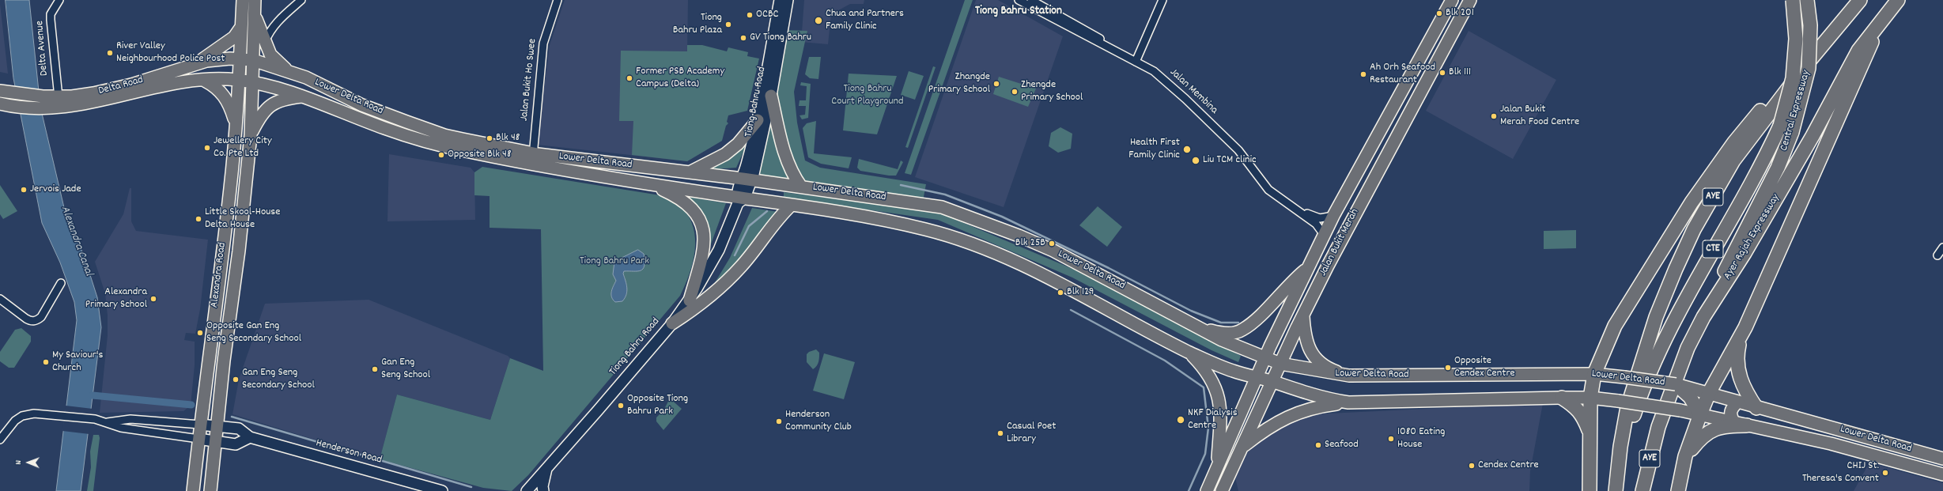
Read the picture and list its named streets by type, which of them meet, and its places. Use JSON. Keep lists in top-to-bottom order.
{
  "streets": {
    "highway": [
      "Central Expressway",
      "AYE",
      "Ayer Rajah Expressway",
      "CTE"
    ],
    "main road": [
      "Delta Road",
      "Lower Delta Road",
      "Tiong Bahru Road",
      "Jalan Bukit Merah",
      "Alexandra Road",
      "Henderson Road"
    ],
    "street": ["Delta Avenue", "Jalan Bukit Ho Swee", "Jalan Membina"]
  },
  "crossings": [
    ["Delta Avenue", "Delta Road"],
    ["Jalan Bukit Ho Swee", "Lower Delta Road"],
    ["Delta Road", "Lower Delta Road"],
    ["Delta Road", "Alexandra Road"],
    ["Jalan Membina", "Jalan Bukit Merah"],
    ["Lower Delta Road", "Tiong Bahru Road"],
    ["Lower Delta Road", "AYE"],
    ["Lower Delta Road", "Jalan Bukit Merah"],
    ["Lower Delta Road", "Alexandra Road"],
    ["Central Expressway", "AYE"],
    ["Central Expressway", "Ayer Rajah Expressway"],
    ["Alexandra Road", "Henderson Road"]
  ],
  "districts": ["Tiong Bahru Station"],
  "water": ["Alexandra Canal"],
  "parks": ["Tiong Bahru Court Playground", "Tiong Bahru Park"],
  "places": [
    "Blk 201",
    "OCBC",
    "Chua and Partners Family Clinic",
    "Tiong Bahru Plaza",
    "GV Tiong Bahru",
    "River Valley Neighbourhood Police Post",
    "Blk 111",
    "Ah Orh Seafood Restaurant",
    "Former PSB Academy Campus (Delta)",
    "Zhangde Primary School",
    "Zhengde Primary School",
    "Jalan Bukit Merah Food Centre",
    "Blk 48",
    "Jewellery City Co. Pte Ltd",
    "Health First Family Clinic",
    "Opposite Blk 48",
    "Liu TCM clinic",
    "Jervois Jade",
    "Little Skool-House Delta House",
    "Blk 25B",
    "Blk 129",
    "Alexandra Primary School",
    "Opposite Gan Eng Seng Secondary School",
    "My Saviour's Church",
    "Opposite Cendex Centre",
    "Gan Eng Seng School",
    "Gan Eng Seng Secondary School",
    "Opposite Tiong Bahru Park",
    "NKF Dialysis Centre",
    "Henderson Community Club",
    "Casual Poet Library",
    "1080 Eating House",
    "Seafood",
    "Cendex Centre",
    "CHIJ St. Theresa's Convent"
  ],
  "north": "left"
}
